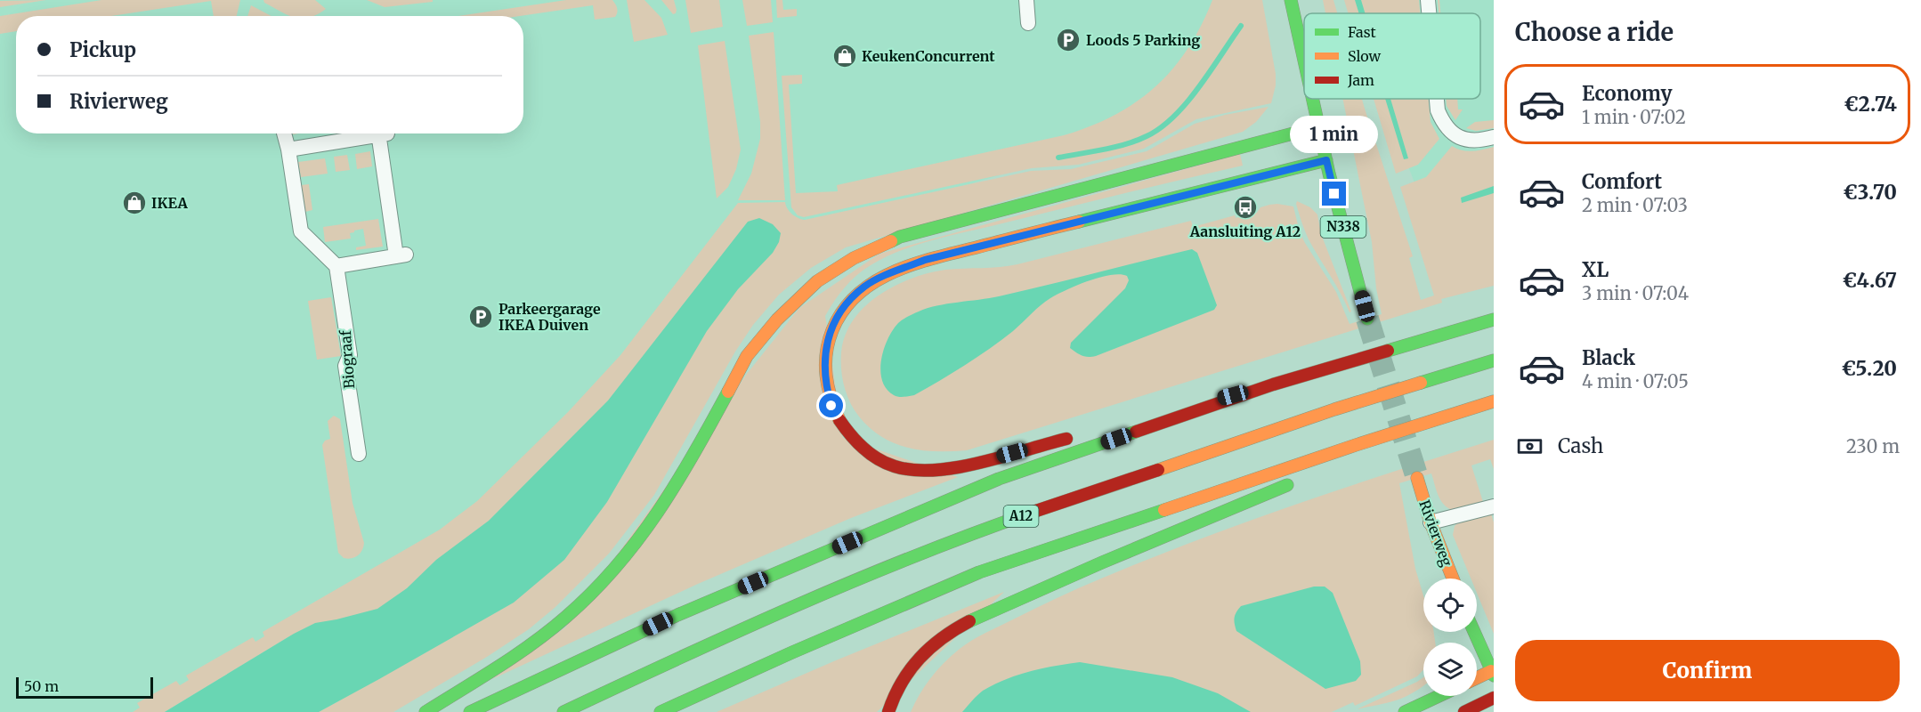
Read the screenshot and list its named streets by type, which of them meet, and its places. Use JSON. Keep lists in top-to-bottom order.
{
  "streets": {
    "main road": ["N338", "A12", "Rivierweg"],
    "street": ["Biograaf"]
  },
  "places": {
    "parking": ["Loods 5 Parking", "Parkeergarage IKEA Duiven"],
    "shop": ["KeukenConcurrent", "IKEA"],
    "bus stop": ["Aansluiting A12"]
  },
  "legend": ["Fast", "Slow", "Jam"],
  "scale_bar": "50 m",
  "page": {
    "heading": "Choose a ride",
    "banner": ["Pickup", "Rivierweg"],
    "list": [
      {
        "name": "Economy",
        "note": "1 min · 07:02",
        "value": "€2.74"
      },
      {
        "name": "Comfort",
        "note": "2 min · 07:03",
        "value": "€3.70"
      },
      {
        "name": "XL",
        "note": "3 min · 07:04",
        "value": "€4.67"
      },
      {
        "name": "Black",
        "note": "4 min · 07:05",
        "value": "€5.20"
      }
    ],
    "bubble": "1 min",
    "pay": ["Cash", "230 m"],
    "buttons": "Confirm",
    "scale": "50 m"
  }
}
